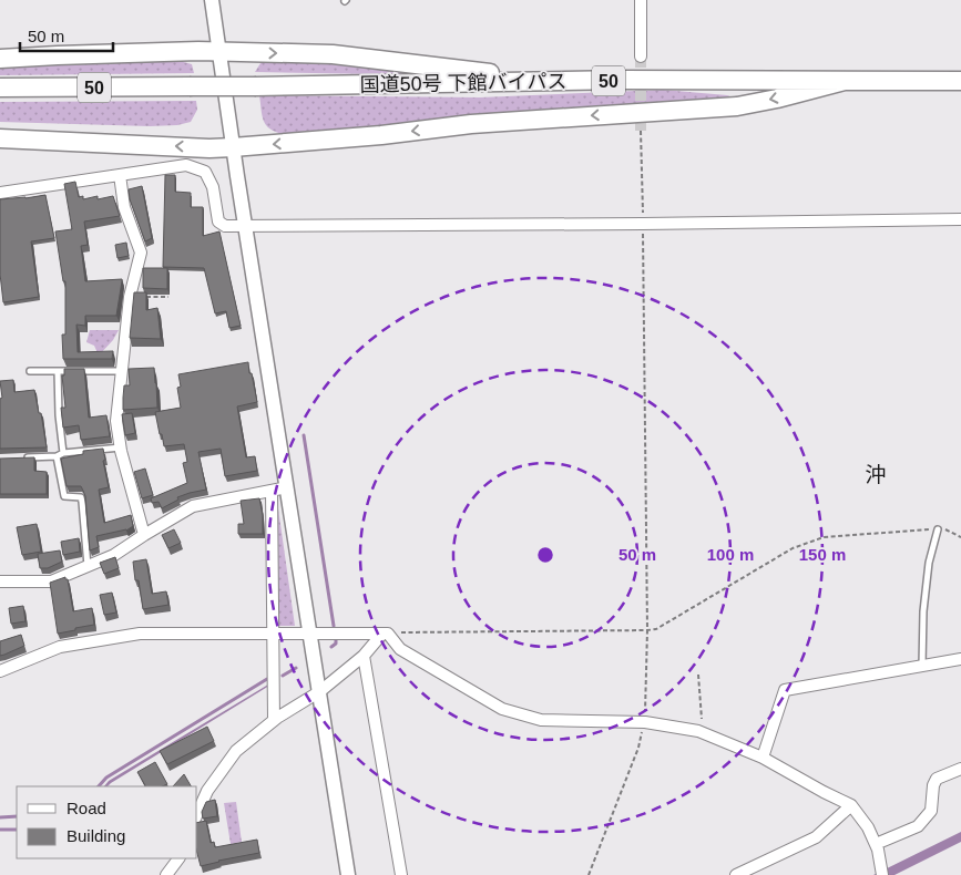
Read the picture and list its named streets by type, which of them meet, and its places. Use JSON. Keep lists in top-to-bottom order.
{
  "streets": {
    "highway": ["50", "国道50号 下館バイパス"]
  },
  "districts": ["沖"],
  "legend": ["Road", "Building"],
  "scale_bar": "50 m",
  "rings": ["50 m", "100 m", "150 m"]
}
